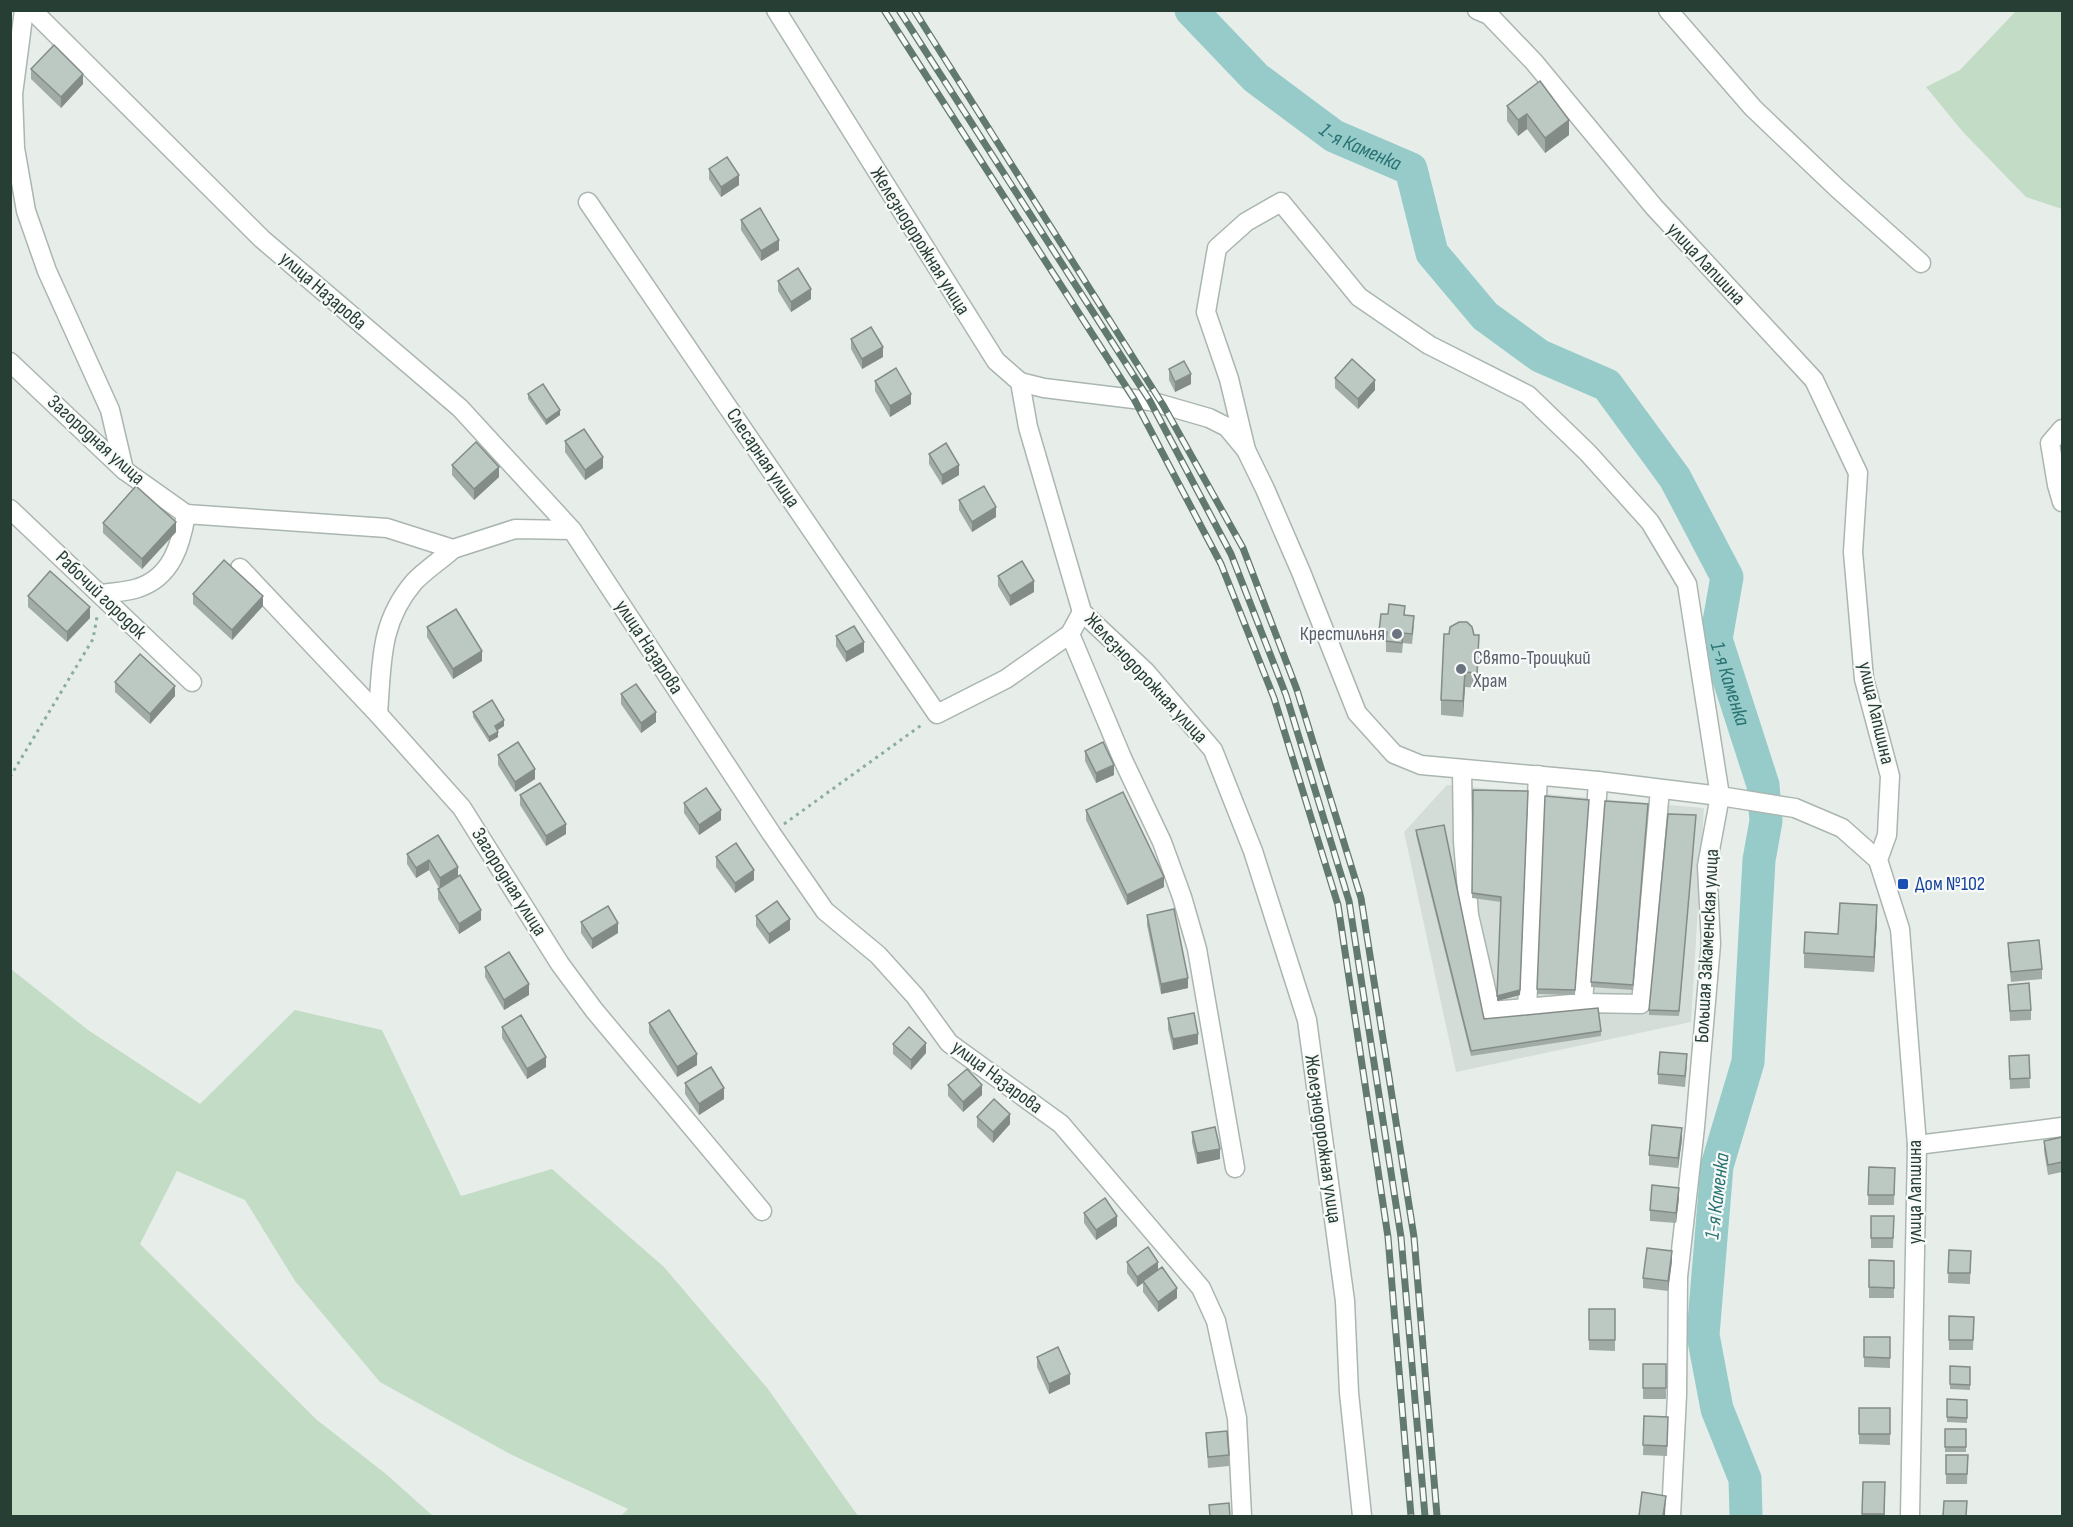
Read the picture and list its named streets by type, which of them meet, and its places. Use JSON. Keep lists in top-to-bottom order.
{
  "streets": {
    "street": [
      "Железнодорожная улица",
      "улица Лапшина",
      "улица Назарова",
      "Загородная улица",
      "Слесарная улица",
      "Рабочий городок",
      "Большая Закаменская улица"
    ]
  },
  "water": ["1-я Каменка"],
  "places": {
    "other": ["Крестильня", "Свято-Троицкий Храм"],
    "transit": ["Дом №102"]
  }
}
